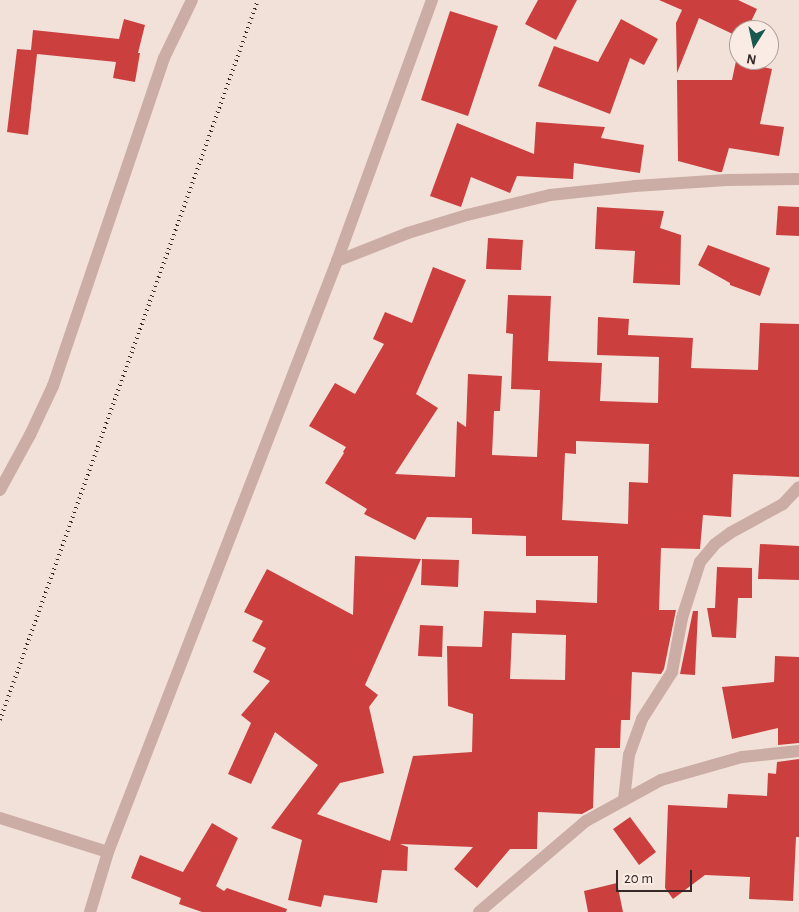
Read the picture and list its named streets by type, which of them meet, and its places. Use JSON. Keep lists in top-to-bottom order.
{
  "scale_bar": "20 m",
  "north": "bottom"
}
